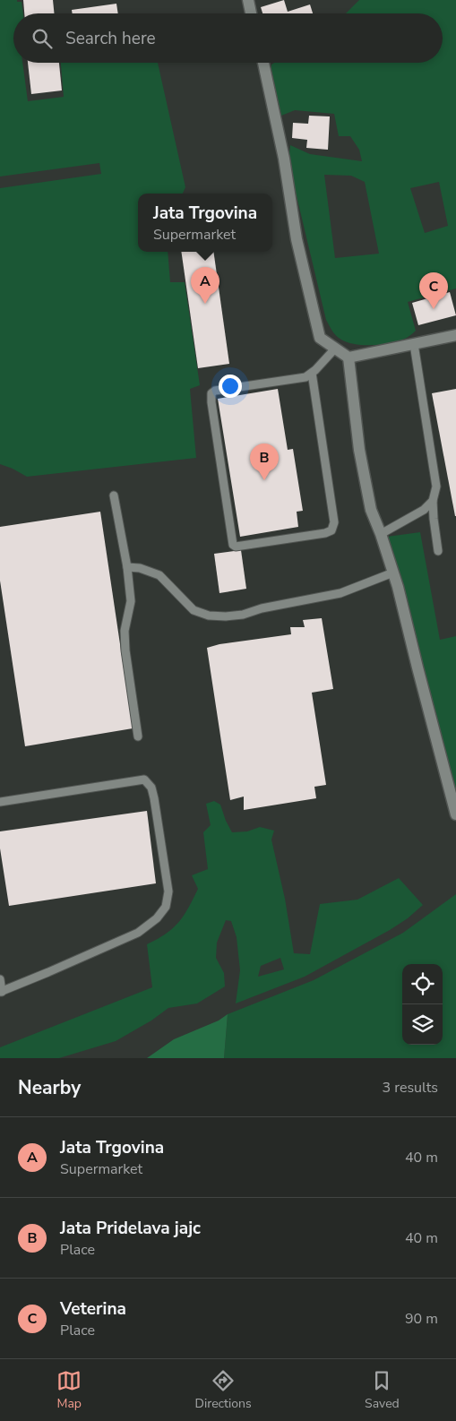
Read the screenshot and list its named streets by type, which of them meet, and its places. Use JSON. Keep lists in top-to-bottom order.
{
  "page": {
    "search": "Search here",
    "popup": ["Jata Trgovina", "Supermarket"],
    "pins": ["A", "C", "B"],
    "heading": ["Nearby", "3 results"],
    "list": [
      {
        "mark": "A",
        "name": "Jata Trgovina",
        "note": "Supermarket",
        "value": "40 m"
      },
      {
        "mark": "B",
        "name": "Jata Pridelava jajc",
        "note": "Place",
        "value": "40 m"
      },
      {
        "mark": "C",
        "name": "Veterina",
        "note": "Place",
        "value": "90 m"
      }
    ],
    "nav": ["Map", "Directions", "Saved"]
  }
}
